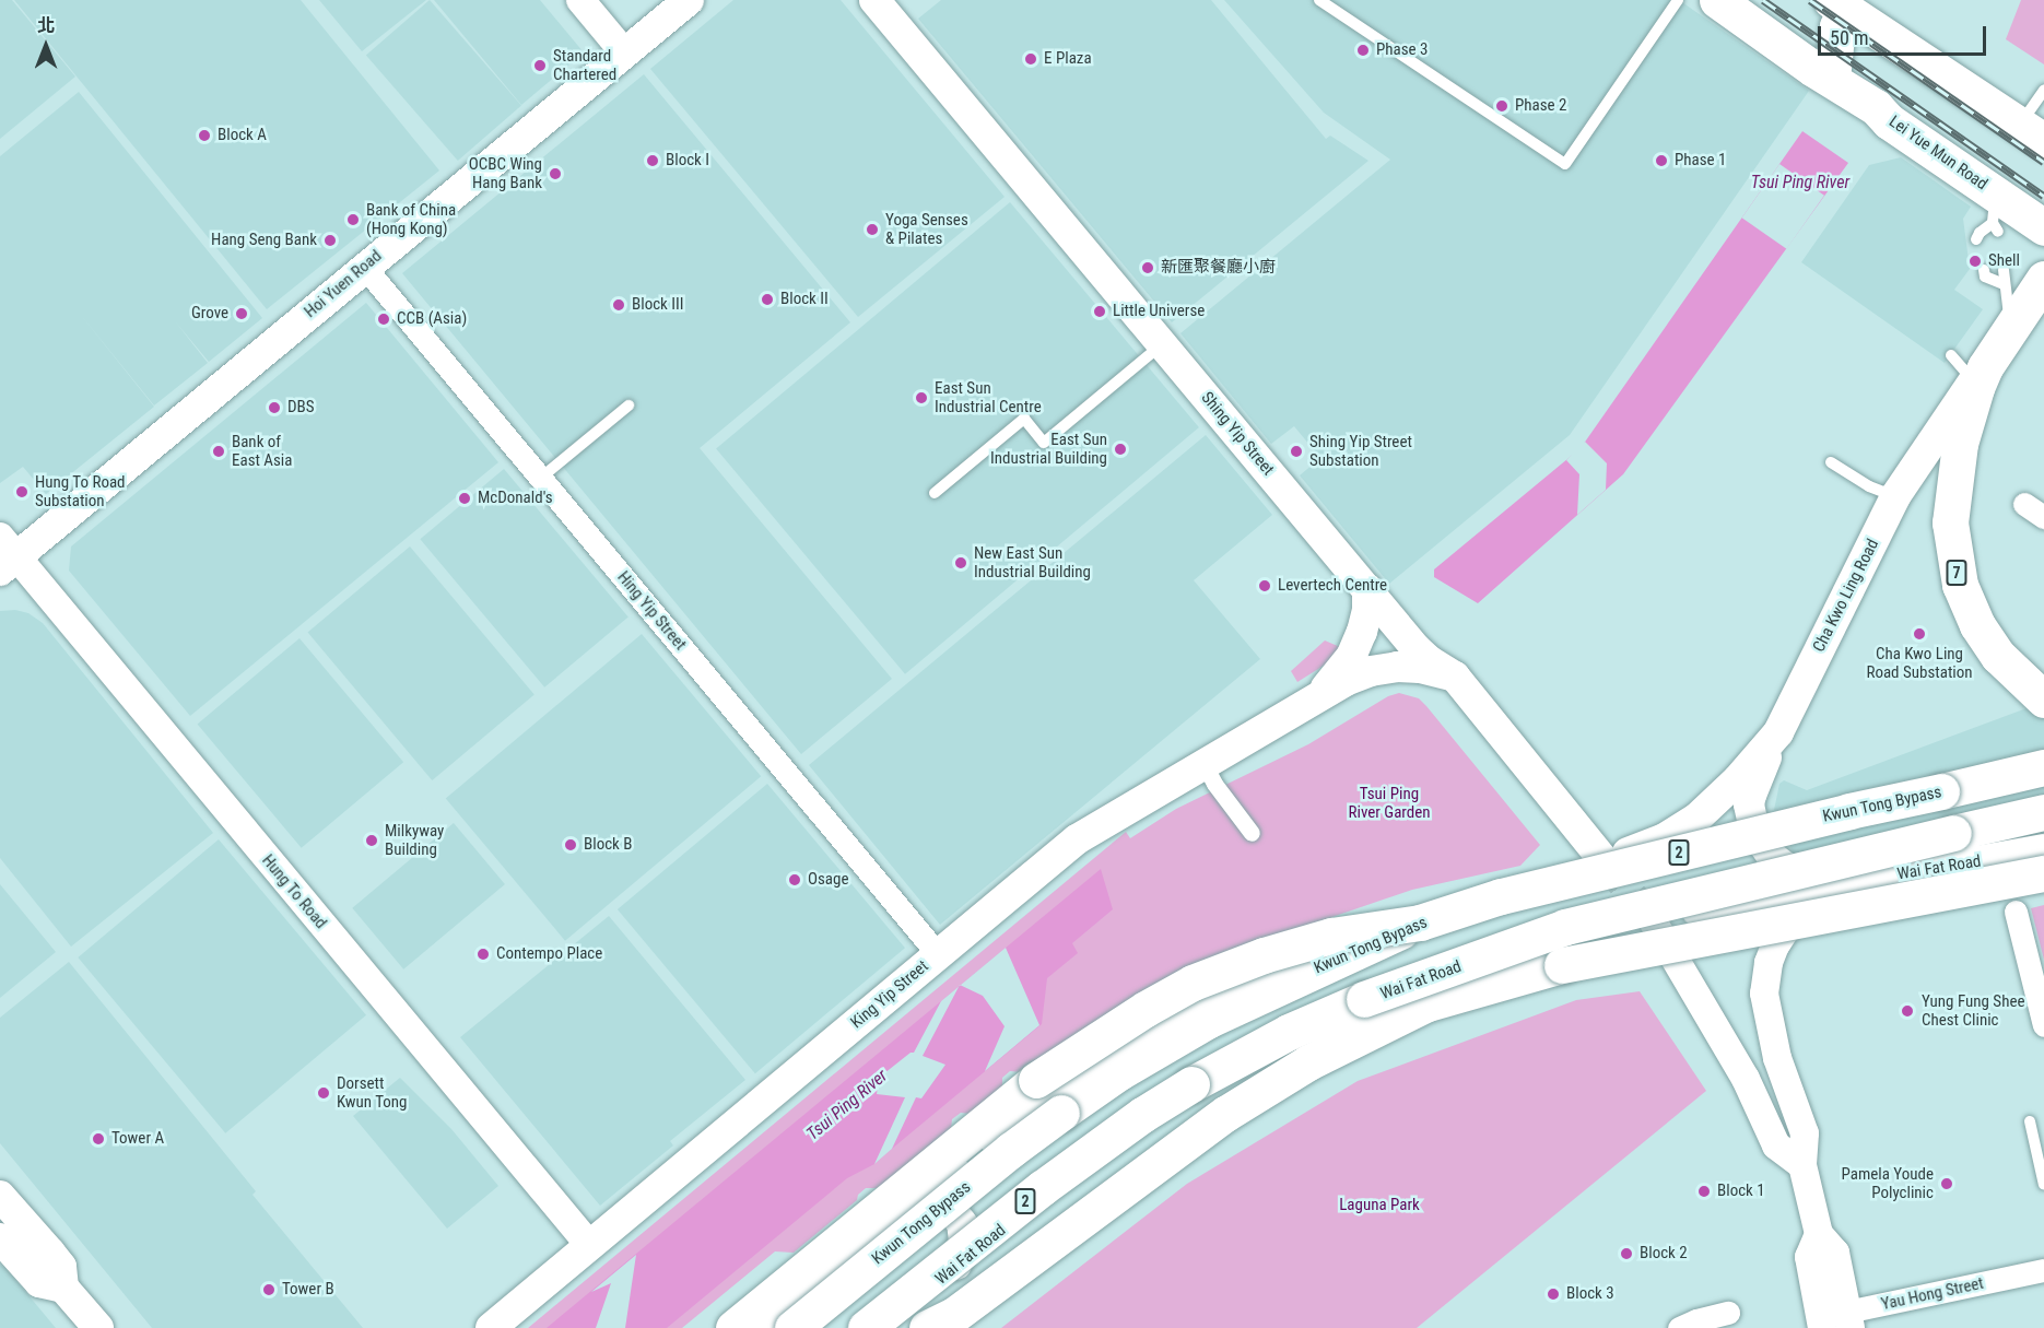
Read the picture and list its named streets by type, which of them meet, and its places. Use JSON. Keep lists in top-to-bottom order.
{
  "streets": {
    "highway": [
      "Lei Yue Mun Road",
      "7",
      "Cha Kwo Ling Road",
      "Kwun Tong Bypass",
      "2"
    ],
    "main road": [
      "Hoi Yuen Road",
      "Shing Yip Street",
      "Wai Fat Road",
      "King Yip Street"
    ],
    "street": ["Hing Yip Street", "Hung To Road", "Yau Hong Street"]
  },
  "crossings": [
    ["Hoi Yuen Road", "Hing Yip Street"],
    ["Hoi Yuen Road", "Hung To Road"],
    ["Shing Yip Street", "Cha Kwo Ling Road"],
    ["Shing Yip Street", "King Yip Street"],
    ["7", "Cha Kwo Ling Road"],
    ["Hing Yip Street", "King Yip Street"],
    ["Hung To Road", "King Yip Street"]
  ],
  "water": ["Tsui Ping River"],
  "parks": ["Tsui Ping River Garden", "Laguna Park"],
  "places": [
    "Phase 3",
    "E Plaza",
    "Standard Chartered",
    "Phase 2",
    "Block A",
    "Block I",
    "Phase 1",
    "OCBC Wing Hang Bank",
    "Bank of China (Hong Kong)",
    "Yoga Senses & Pilates",
    "Hang Seng Bank",
    "Shell",
    "新匯聚餐廳小廚",
    "Block II",
    "Block III",
    "Little Universe",
    "Grove",
    "CCB (Asia)",
    "East Sun Industrial Centre",
    "DBS",
    "East Sun Industrial Building",
    "Bank of East Asia",
    "Shing Yip Street Substation",
    "Hung To Road Substation",
    "McDonald's",
    "New East Sun Industrial Building",
    "Levertech Centre",
    "Cha Kwo Ling Road Substation",
    "Milkyway Building",
    "Block B",
    "Osage",
    "Contempo Place",
    "Yung Fung Shee Chest Clinic",
    "Dorsett Kwun Tong",
    "Tower A",
    "Pamela Youde Polyclinic",
    "Block 1",
    "Block 2",
    "Tower B",
    "Block 3"
  ],
  "scale_bar": "50 m",
  "north": "top"
}
